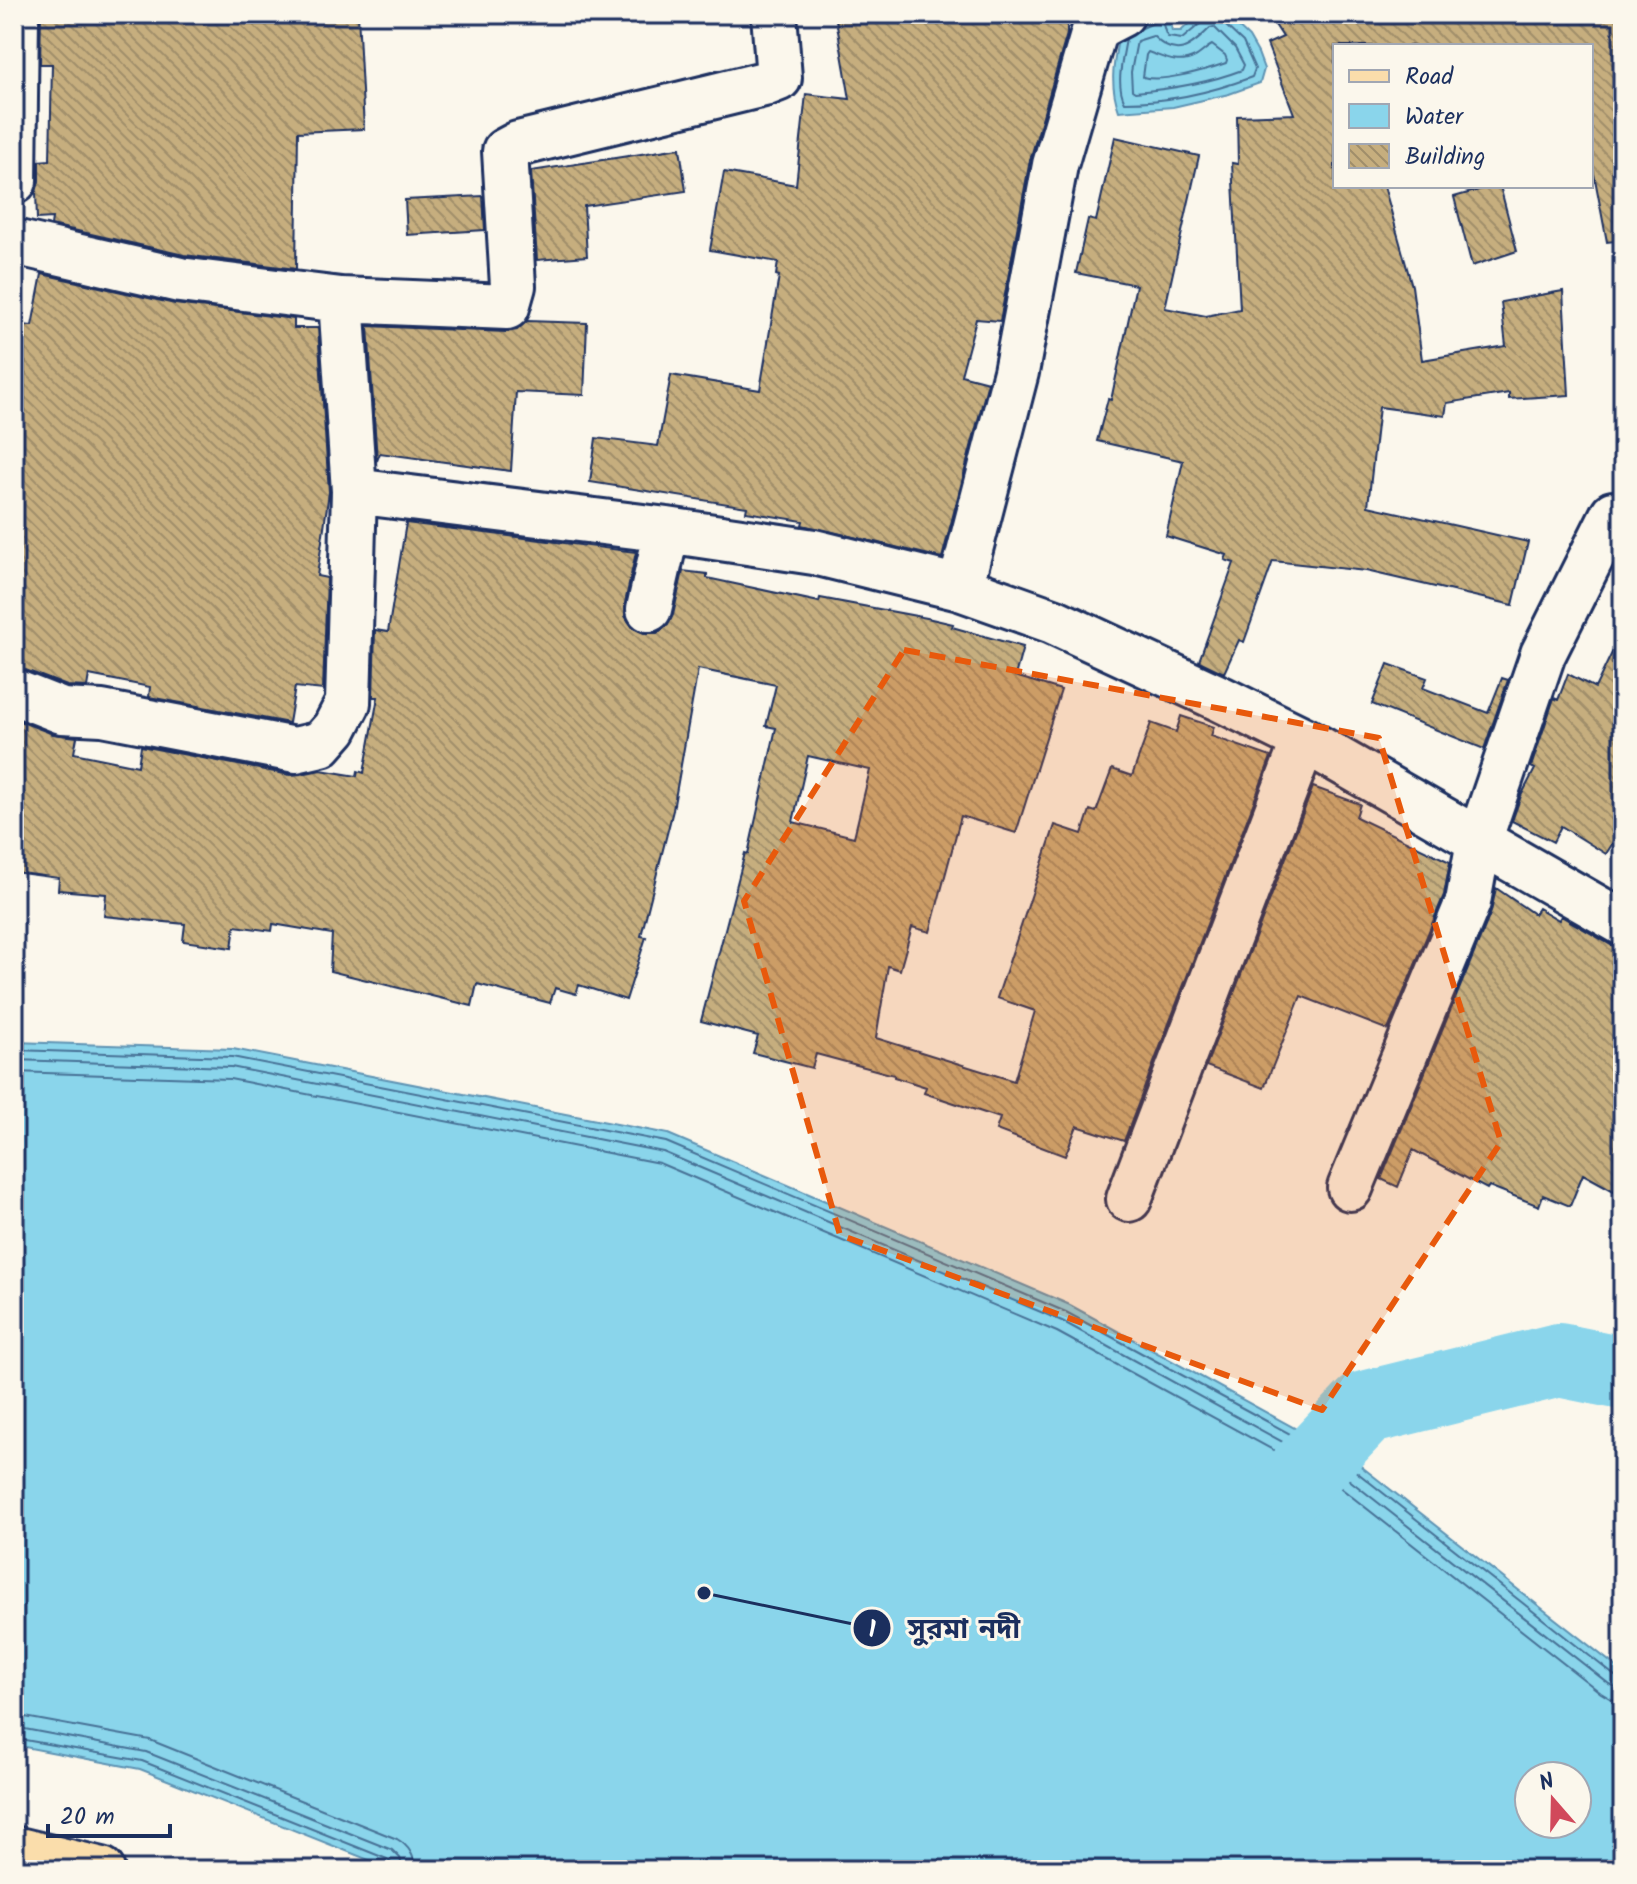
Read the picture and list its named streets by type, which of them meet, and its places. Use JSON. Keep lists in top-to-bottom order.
{
  "places": ["সুরমা নদী"],
  "legend": ["Road", "Water", "Building"],
  "scale_bar": "20 m",
  "north": "top"
}
